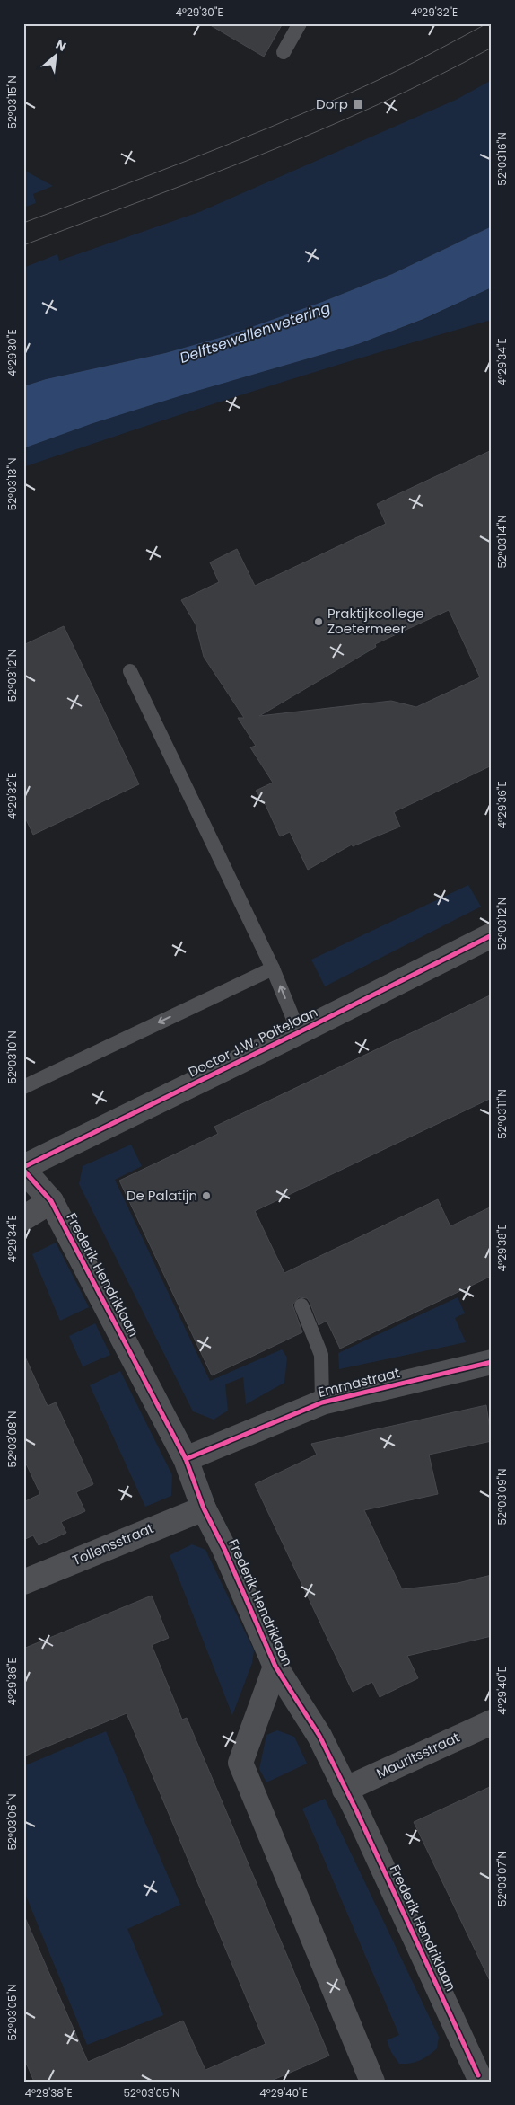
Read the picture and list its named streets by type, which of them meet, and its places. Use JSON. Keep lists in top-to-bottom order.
{
  "streets": {
    "street": [
      "Doctor J.W. Paltelaan",
      "Frederik Hendriklaan",
      "Emmastraat",
      "Tollensstraat",
      "Mauritsstraat"
    ]
  },
  "crossings": [
    ["Doctor J.W. Paltelaan", "Frederik Hendriklaan"],
    ["Frederik Hendriklaan", "Emmastraat"],
    ["Frederik Hendriklaan", "Tollensstraat"],
    ["Frederik Hendriklaan", "Mauritsstraat"]
  ],
  "water": ["Delftsewallenwetering"],
  "places": {
    "transit": ["Dorp"],
    "other": ["Praktijkcollege Zoetermeer", "De Palatijn"]
  },
  "north": "top right",
  "coordinates": [
    "4°29'30\"E",
    "4°29'32\"E",
    "52°03'15\"N",
    "52°03'16\"N",
    "4°29'34\"E",
    "52°03'13\"N",
    "52°03'14\"N",
    "52°03'12\"N",
    "4°29'36\"E",
    "52°03'10\"N",
    "52°03'11\"N",
    "4°29'38\"E",
    "52°03'08\"N",
    "52°03'09\"N",
    "4°29'40\"E",
    "52°03'06\"N",
    "52°03'07\"N",
    "52°03'05\"N"
  ]
}
